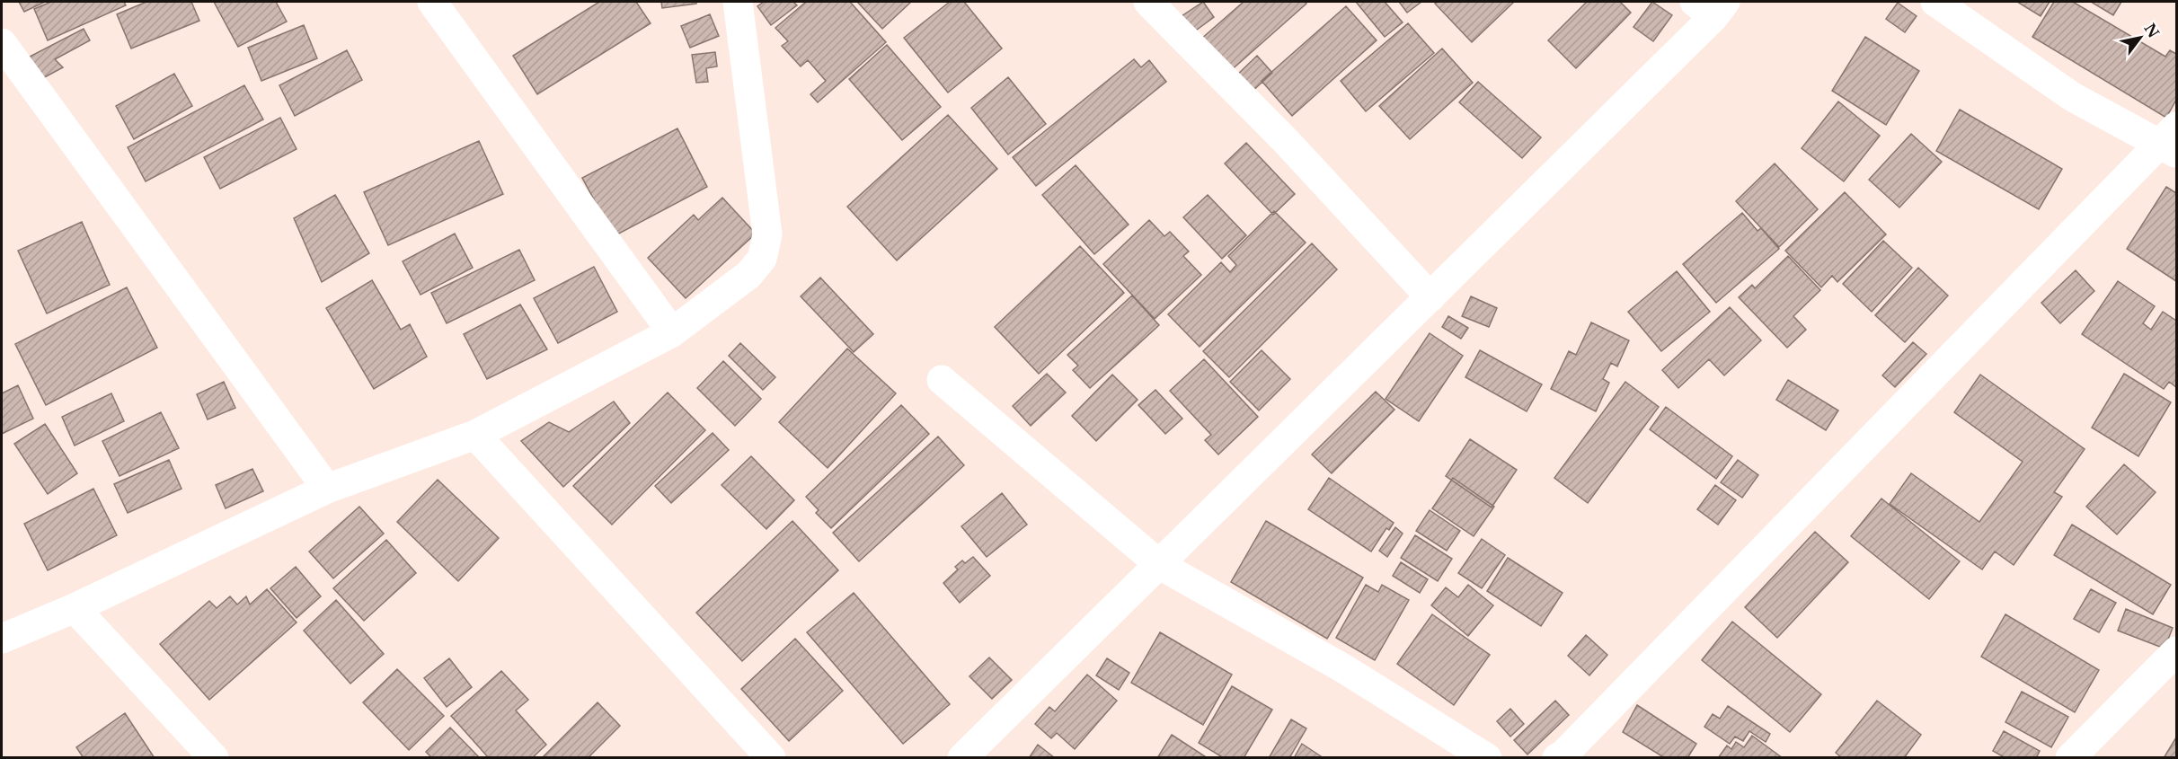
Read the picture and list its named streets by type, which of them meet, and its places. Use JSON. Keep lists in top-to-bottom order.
{
  "north": "top right"
}
